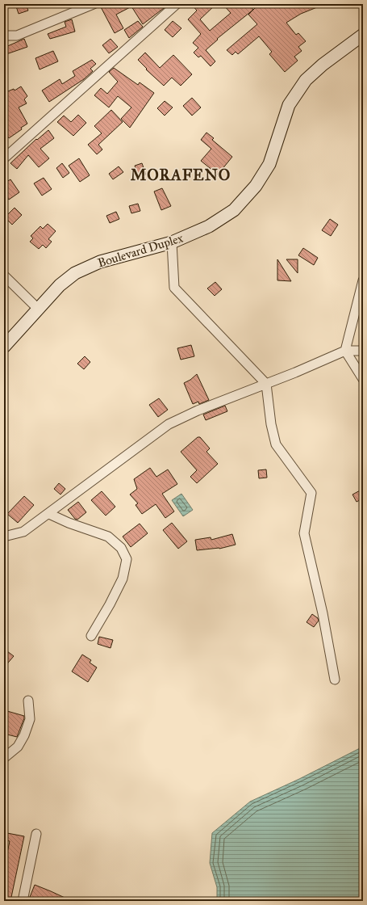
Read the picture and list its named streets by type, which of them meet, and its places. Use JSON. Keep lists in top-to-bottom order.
{
  "streets": {
    "street": ["Boulevard Duplex"]
  },
  "districts": ["MORAFENO"]
}
